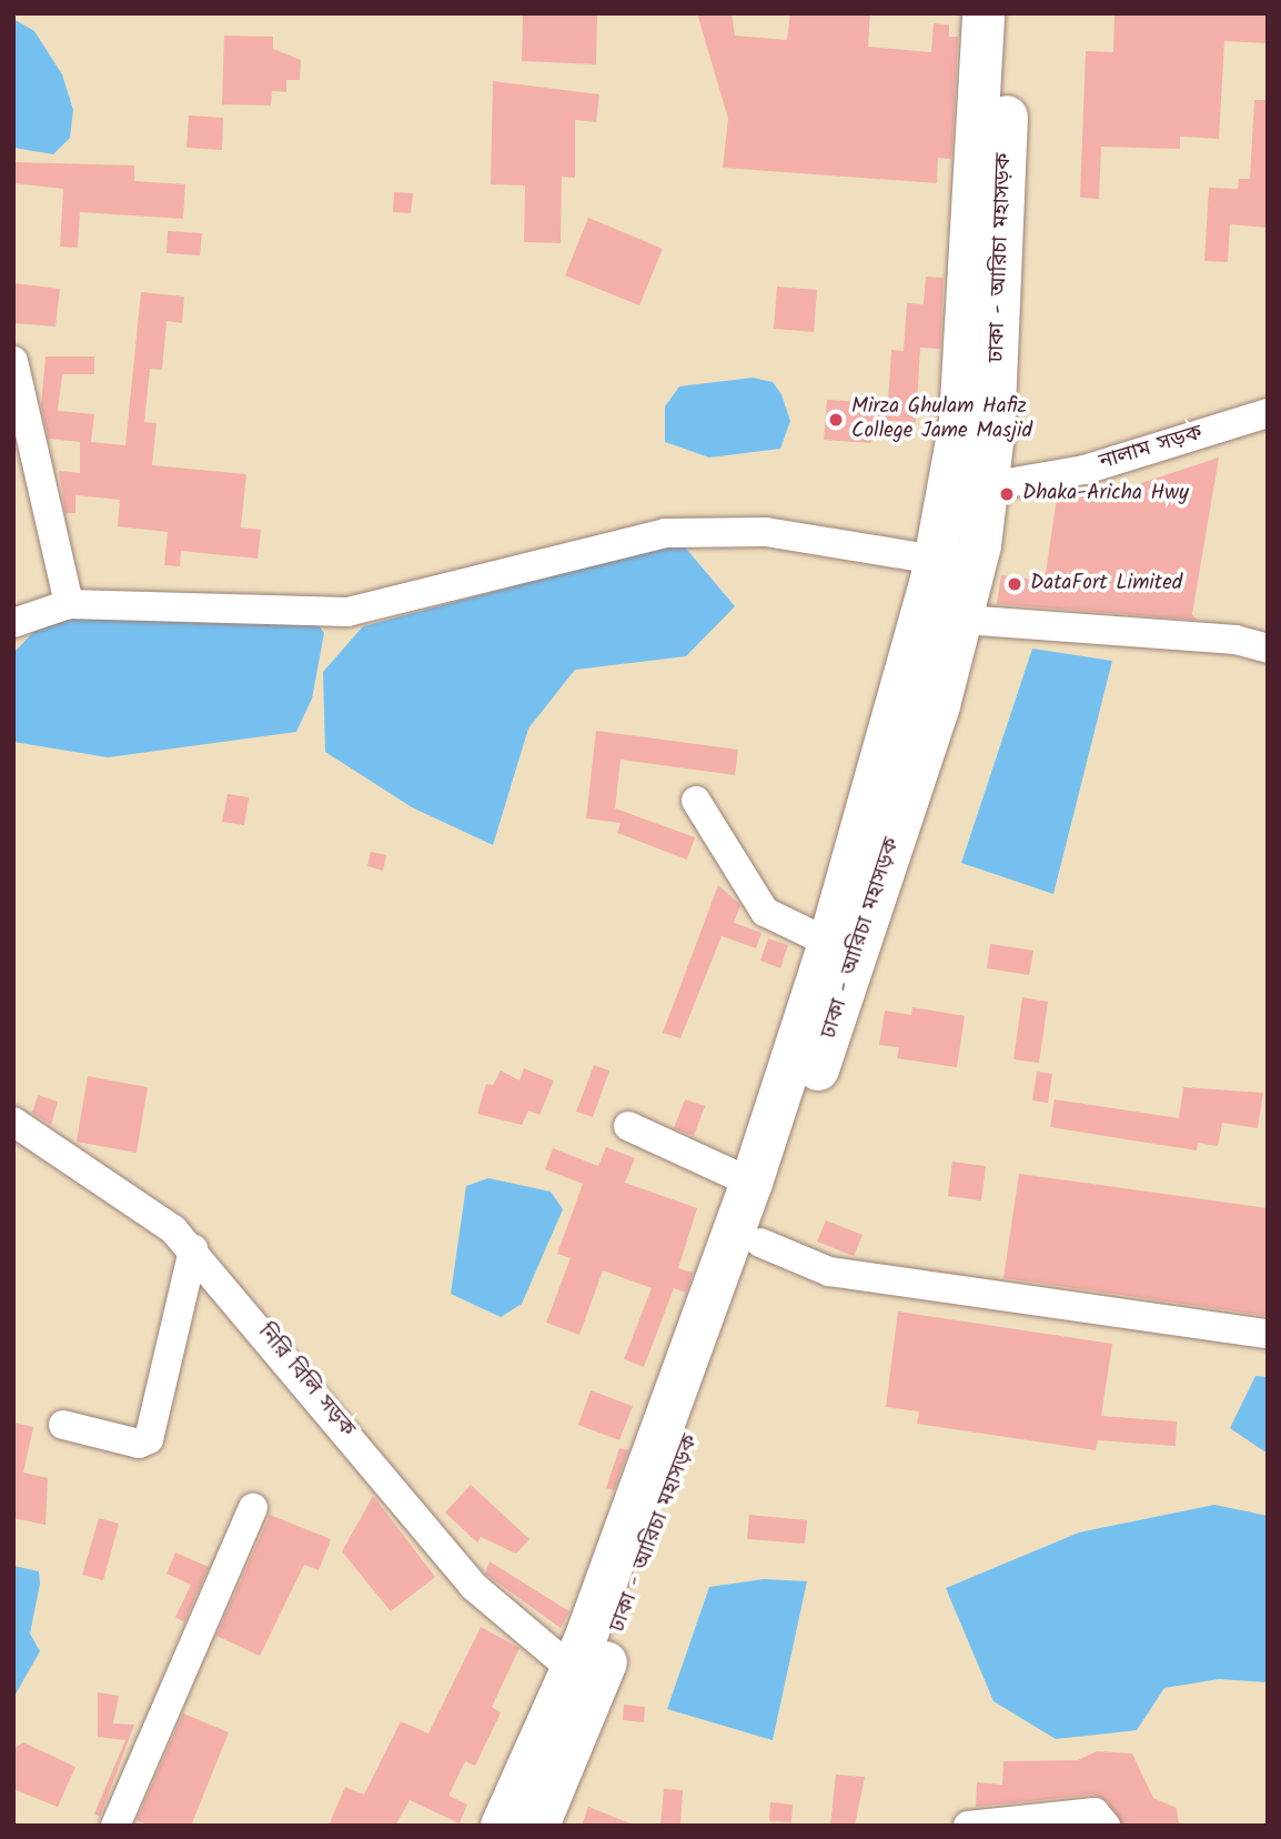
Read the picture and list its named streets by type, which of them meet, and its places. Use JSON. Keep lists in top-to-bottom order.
{
  "streets": {
    "highway": ["ঢাকা - আরিচা মহাসড়ক"],
    "street": ["নালাম সড়ক", "নিরি বিলি সড়ক"]
  },
  "crossings": [
    ["ঢাকা - আরিচা মহাসড়ক", "নালাম সড়ক"]
  ],
  "places": ["Mirza Ghulam Hafiz College Jame Masjid", "Dhaka-Aricha Hwy", "DataFort Limited"]
}
